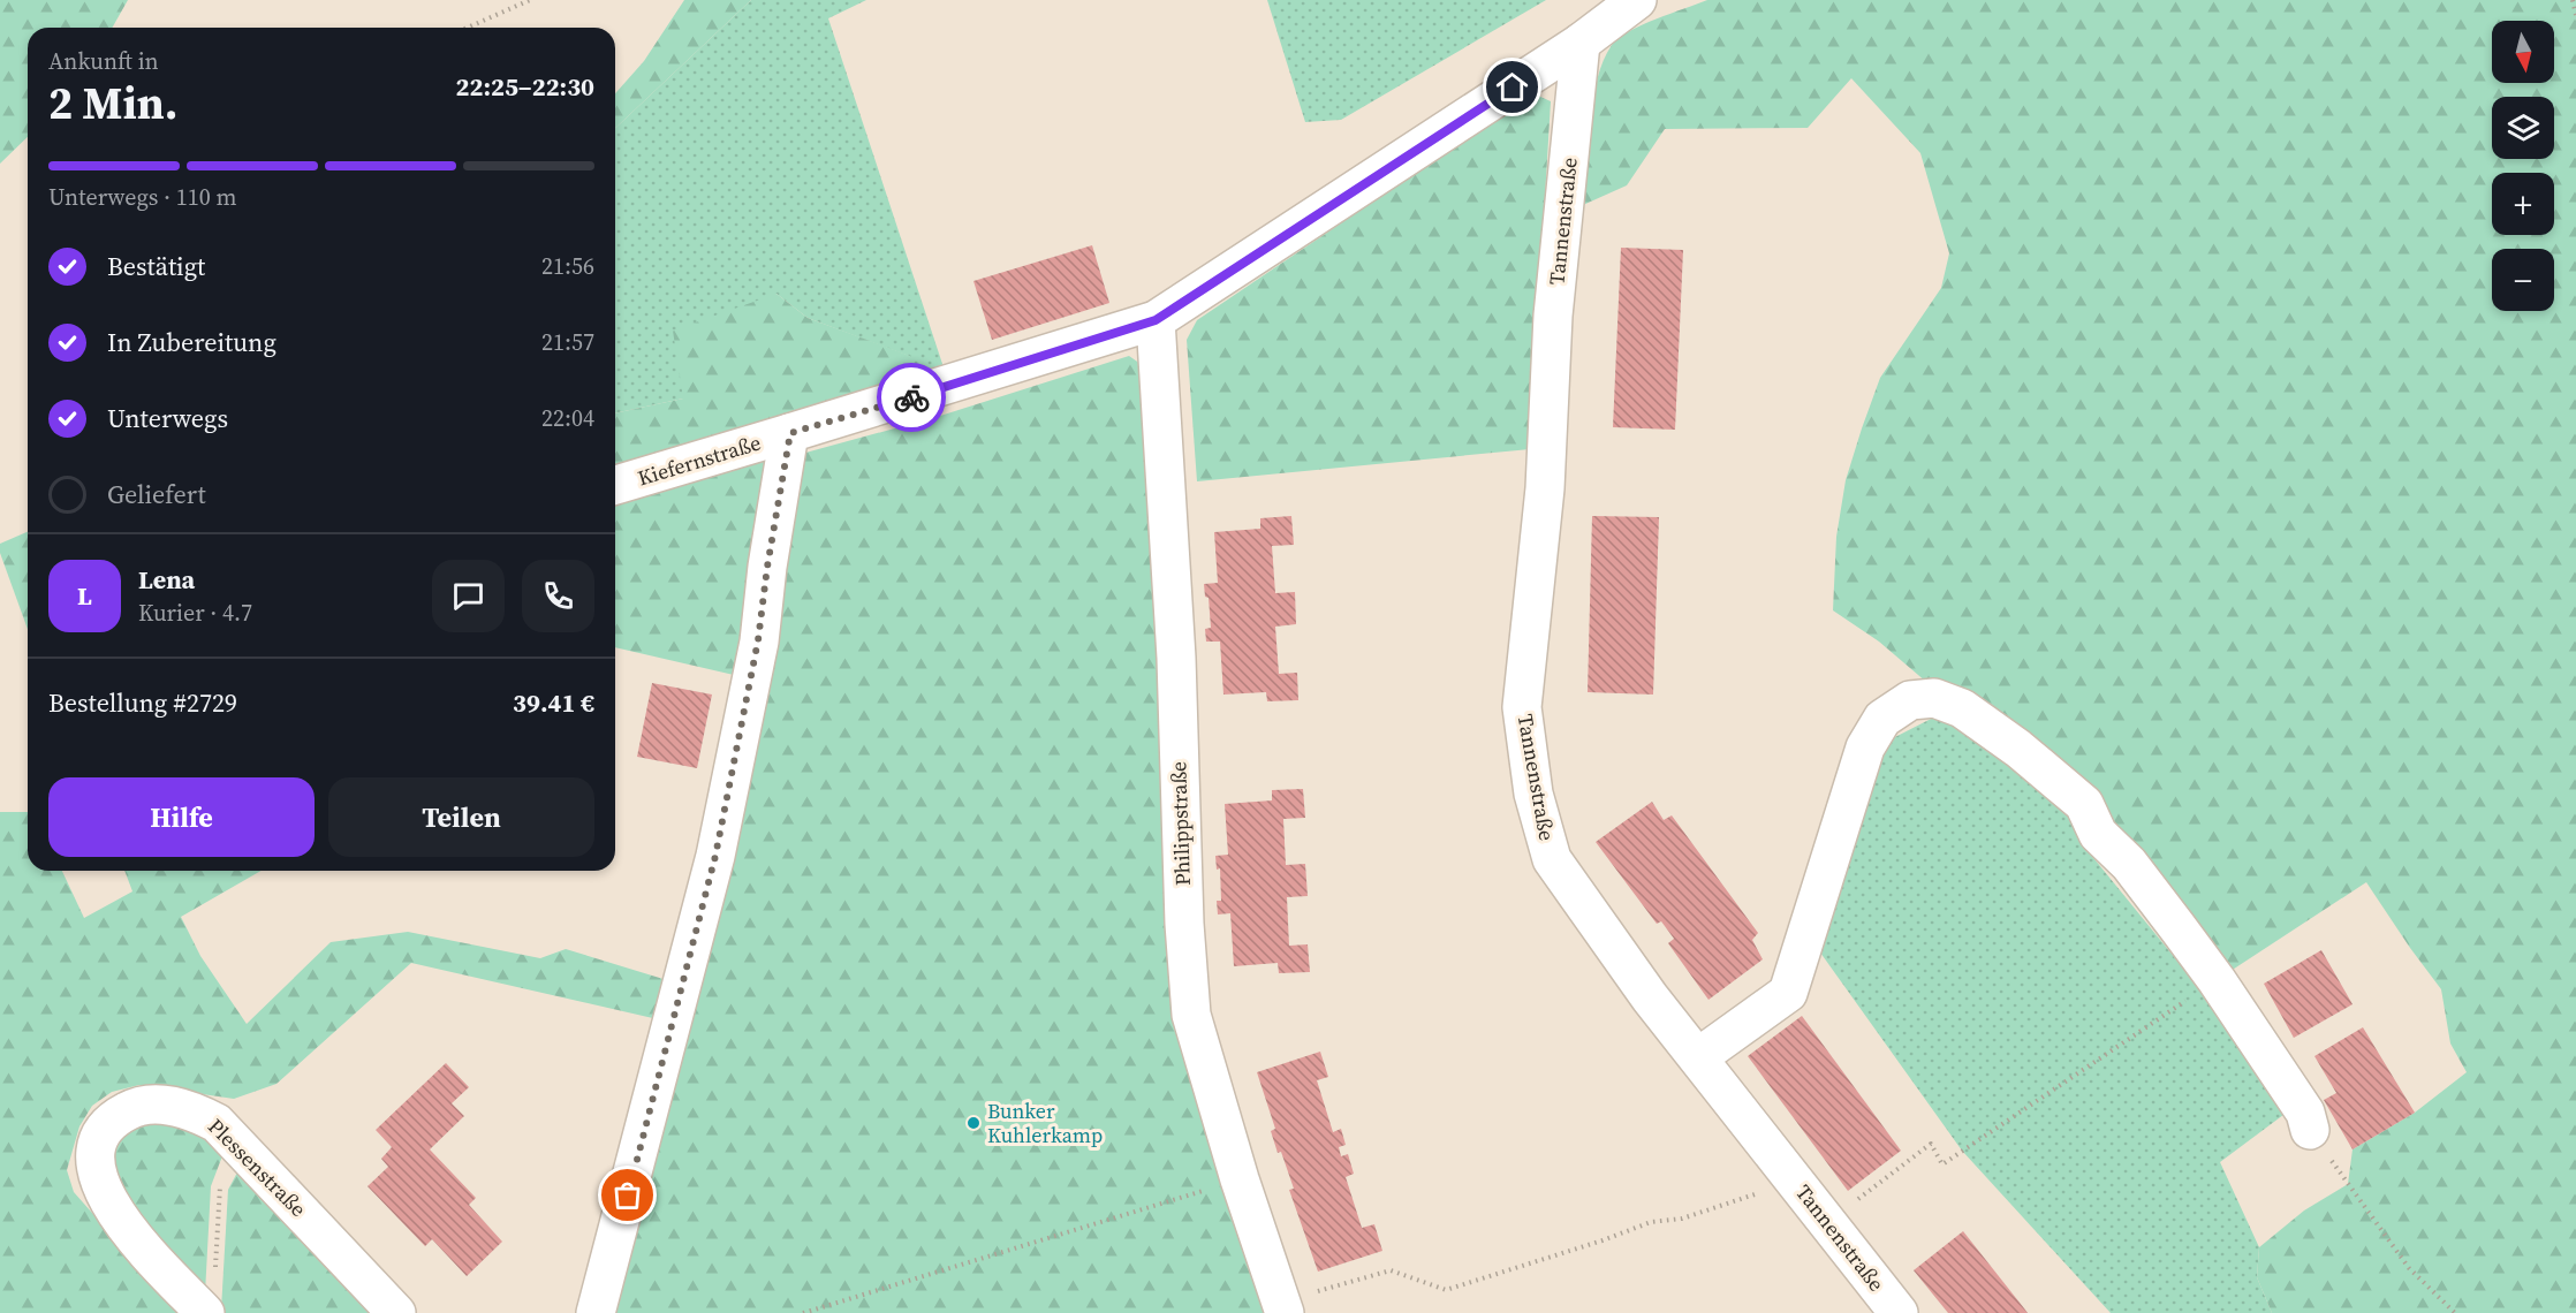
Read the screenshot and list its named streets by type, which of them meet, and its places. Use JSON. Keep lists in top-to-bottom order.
{
  "streets": {
    "street": [
      "Tannenstraße",
      "Kiefernstraße",
      "Philippstraße",
      "Plessenstraße"
    ]
  },
  "crossings": [
    ["Tannenstraße", "Kiefernstraße"],
    ["Kiefernstraße", "Philippstraße"]
  ],
  "places": ["Bunker Kuhlerkamp"],
  "north": "bottom",
  "page": {
    "map_buttons": ["+", "−"],
    "heading": ["2 Min.", "Ankunft in", "22:25–22:30"],
    "panel": [
      "Lena",
      "Kurier · 4.7",
      "Bestellung #2729",
      "39.41 €"
    ],
    "bar": "Unterwegs · 110 m",
    "list": [
      ["Bestätigt", "21:56"],
      ["In Zubereitung", "21:57"],
      ["Unterwegs", "22:04"],
      "Geliefert"
    ],
    "round": "L",
    "buttons": ["Hilfe", "Teilen"]
  }
}
